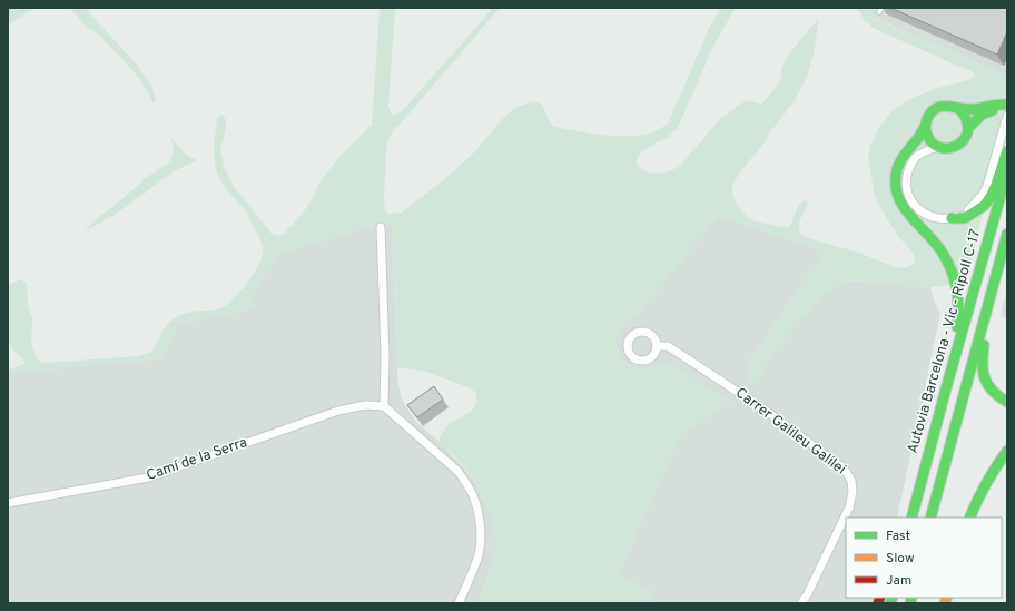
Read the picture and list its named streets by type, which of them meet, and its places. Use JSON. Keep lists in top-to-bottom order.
{
  "streets": {
    "main road": ["Autovia Barcelona - Vic - Ripoll C-17"],
    "street": ["Carrer Galileu Galilei", "Camí de la Serra"]
  },
  "legend": ["Fast", "Slow", "Jam"]
}
